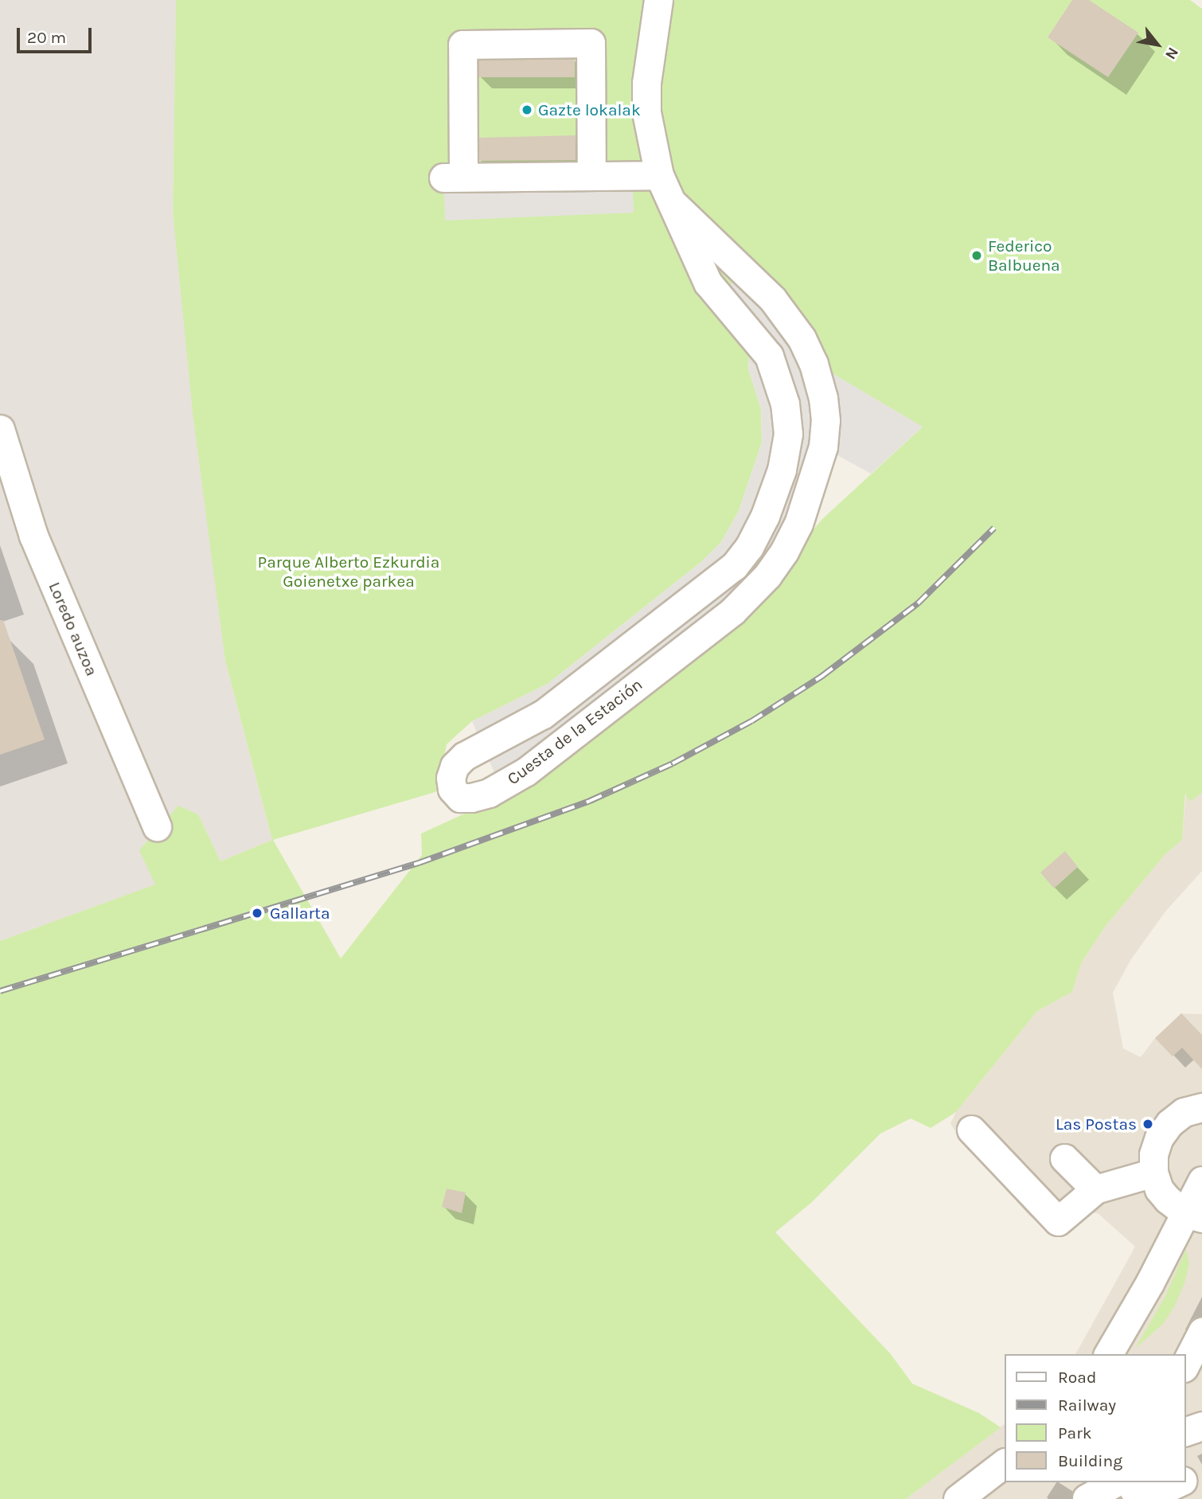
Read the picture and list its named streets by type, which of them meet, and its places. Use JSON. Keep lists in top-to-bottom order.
{
  "streets": {
    "street": ["Loredo auzoa", "Cuesta de la Estación"]
  },
  "parks": ["Parque Alberto Ezkurdia Goienetxe parkea"],
  "places": [
    "Gazte lokalak",
    "Federico Balbuena",
    "Gallarta",
    "Las Postas"
  ],
  "legend": [
    "Road",
    "Railway",
    "Park",
    "Building"
  ],
  "scale_bar": "20 m",
  "north": "bottom right"
}
